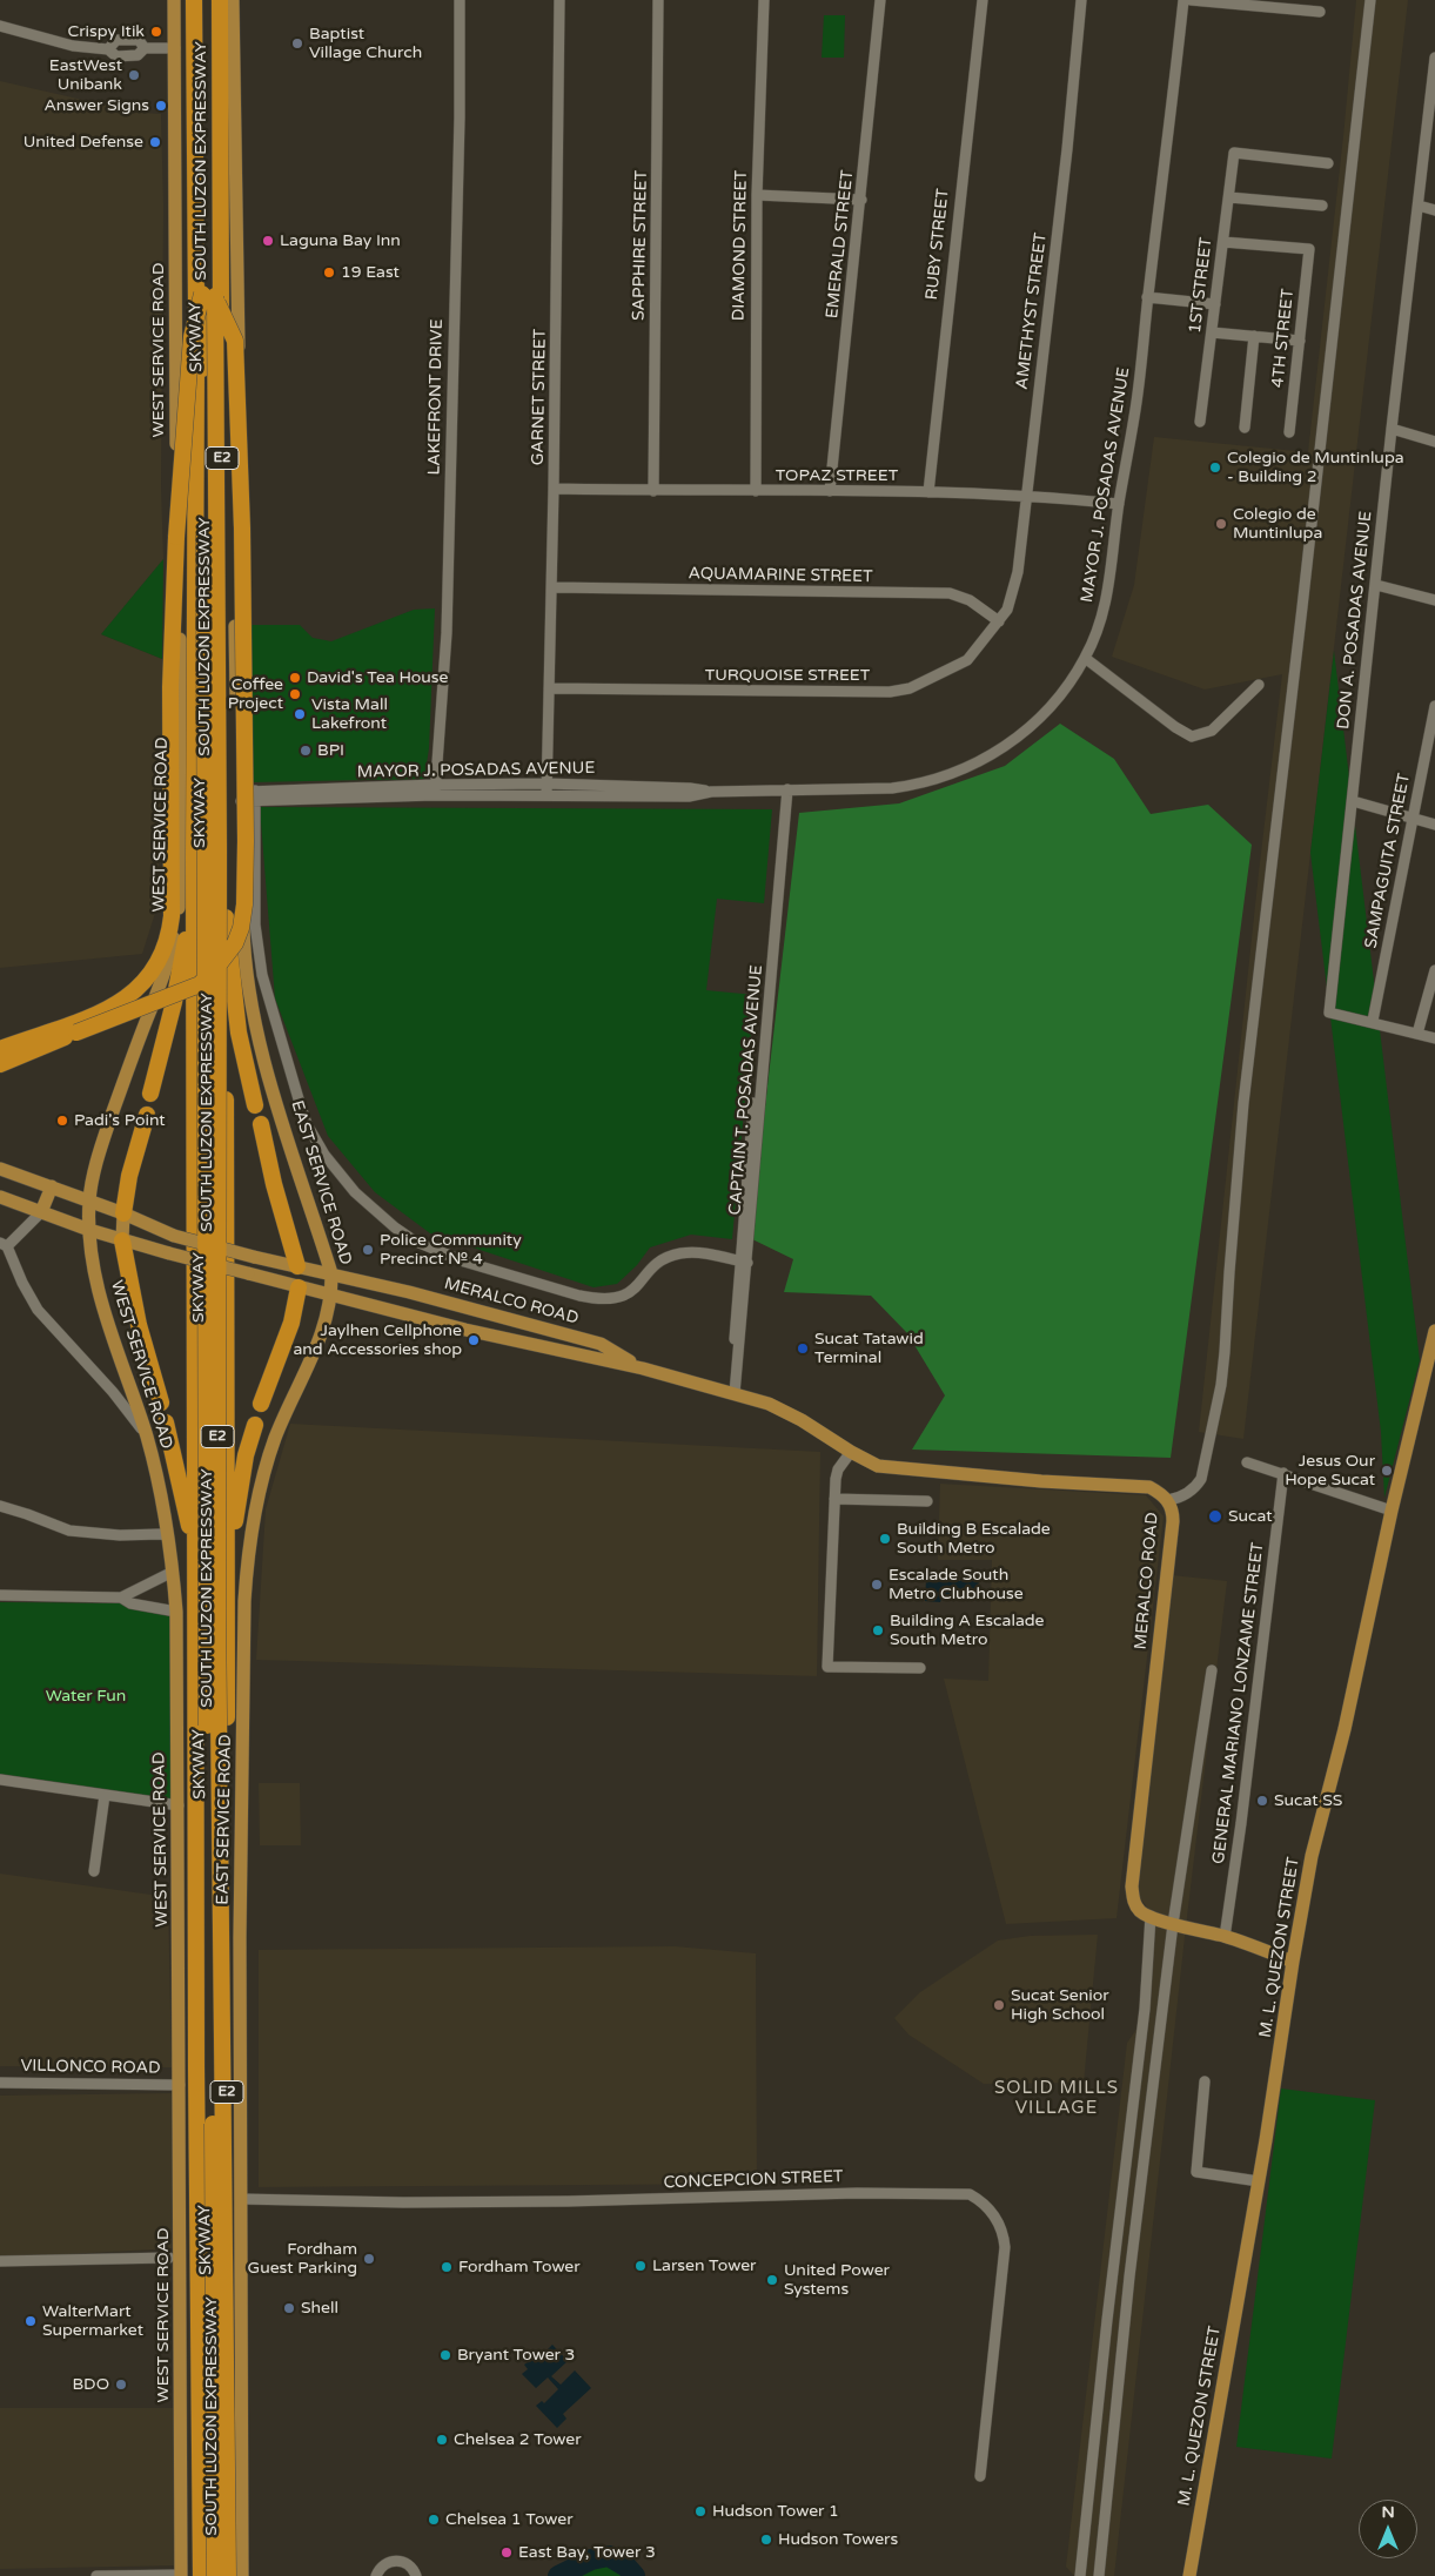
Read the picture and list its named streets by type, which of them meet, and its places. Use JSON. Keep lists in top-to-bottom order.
{
  "streets": {
    "highway": ["SOUTH LUZON EXPRESSWAY", "SKYWAY", "E2"],
    "main road": [
      "WEST SERVICE ROAD",
      "EAST SERVICE ROAD",
      "MERALCO ROAD",
      "M. L. QUEZON STREET"
    ],
    "street": [
      "EMERALD STREET",
      "RUBY STREET",
      "SAPPHIRE STREET",
      "DIAMOND STREET",
      "1ST STREET",
      "AMETHYST STREET",
      "4TH STREET",
      "LAKEFRONT DRIVE",
      "GARNET STREET",
      "TOPAZ STREET",
      "MAYOR J. POSADAS AVENUE",
      "AQUAMARINE STREET",
      "DON A. POSADAS AVENUE",
      "TURQUOISE STREET",
      "SAMPAGUITA STREET",
      "CAPTAIN T. POSADAS AVENUE",
      "GENERAL MARIANO LONZAME STREET",
      "VILLONCO ROAD",
      "CONCEPCION STREET"
    ]
  },
  "crossings": [
    ["SOUTH LUZON EXPRESSWAY", "SKYWAY"],
    ["EMERALD STREET", "TOPAZ STREET"],
    ["RUBY STREET", "TOPAZ STREET"],
    ["SAPPHIRE STREET", "TOPAZ STREET"],
    ["DIAMOND STREET", "TOPAZ STREET"],
    ["1ST STREET", "4TH STREET"],
    ["AMETHYST STREET", "TOPAZ STREET"],
    ["AMETHYST STREET", "AQUAMARINE STREET"],
    ["AMETHYST STREET", "TURQUOISE STREET"],
    ["WEST SERVICE ROAD", "MERALCO ROAD"],
    ["WEST SERVICE ROAD", "VILLONCO ROAD"],
    ["LAKEFRONT DRIVE", "MAYOR J. POSADAS AVENUE"],
    ["GARNET STREET", "TOPAZ STREET"],
    ["GARNET STREET", "MAYOR J. POSADAS AVENUE"],
    ["GARNET STREET", "AQUAMARINE STREET"],
    ["GARNET STREET", "TURQUOISE STREET"],
    ["TOPAZ STREET", "MAYOR J. POSADAS AVENUE"],
    ["MAYOR J. POSADAS AVENUE", "CAPTAIN T. POSADAS AVENUE"],
    ["MAYOR J. POSADAS AVENUE", "EAST SERVICE ROAD"],
    ["AQUAMARINE STREET", "TURQUOISE STREET"],
    ["DON A. POSADAS AVENUE", "SAMPAGUITA STREET"],
    ["CAPTAIN T. POSADAS AVENUE", "MERALCO ROAD"],
    ["EAST SERVICE ROAD", "MERALCO ROAD"],
    ["EAST SERVICE ROAD", "CONCEPCION STREET"],
    ["MERALCO ROAD", "GENERAL MARIANO LONZAME STREET"],
    ["MERALCO ROAD", "M. L. QUEZON STREET"]
  ],
  "districts": ["SOLID MILLS VILLAGE"],
  "parks": ["Water Fun"],
  "places": [
    "Crispy Itik",
    "Baptist Village Church",
    "EastWest Unibank",
    "Answer Signs",
    "United Defense",
    "Laguna Bay Inn",
    "19 East",
    "Colegio de Muntinlupa - Building 2",
    "Colegio de Muntinlupa",
    "David's Tea House",
    "Coffee Project",
    "Vista Mall Lakefront",
    "BPI",
    "Padi's Point",
    "Police Community Precinct № 4",
    "Jaylhen Cellphone and Accessories shop",
    "Sucat Tatawid Terminal",
    "Jesus Our Hope Sucat",
    "Sucat",
    "Building B Escalade South Metro",
    "Escalade South Metro Clubhouse",
    "Building A Escalade South Metro",
    "Sucat SS",
    "Sucat Senior High School",
    "Fordham Guest Parking",
    "Larsen Tower",
    "Fordham Tower",
    "United Power Systems",
    "Shell",
    "WalterMart Supermarket",
    "Bryant Tower 3",
    "BDO",
    "Chelsea 2 Tower",
    "Hudson Tower 1",
    "Chelsea 1 Tower",
    "Hudson Towers",
    "East Bay, Tower 3"
  ],
  "north": "top"
}
